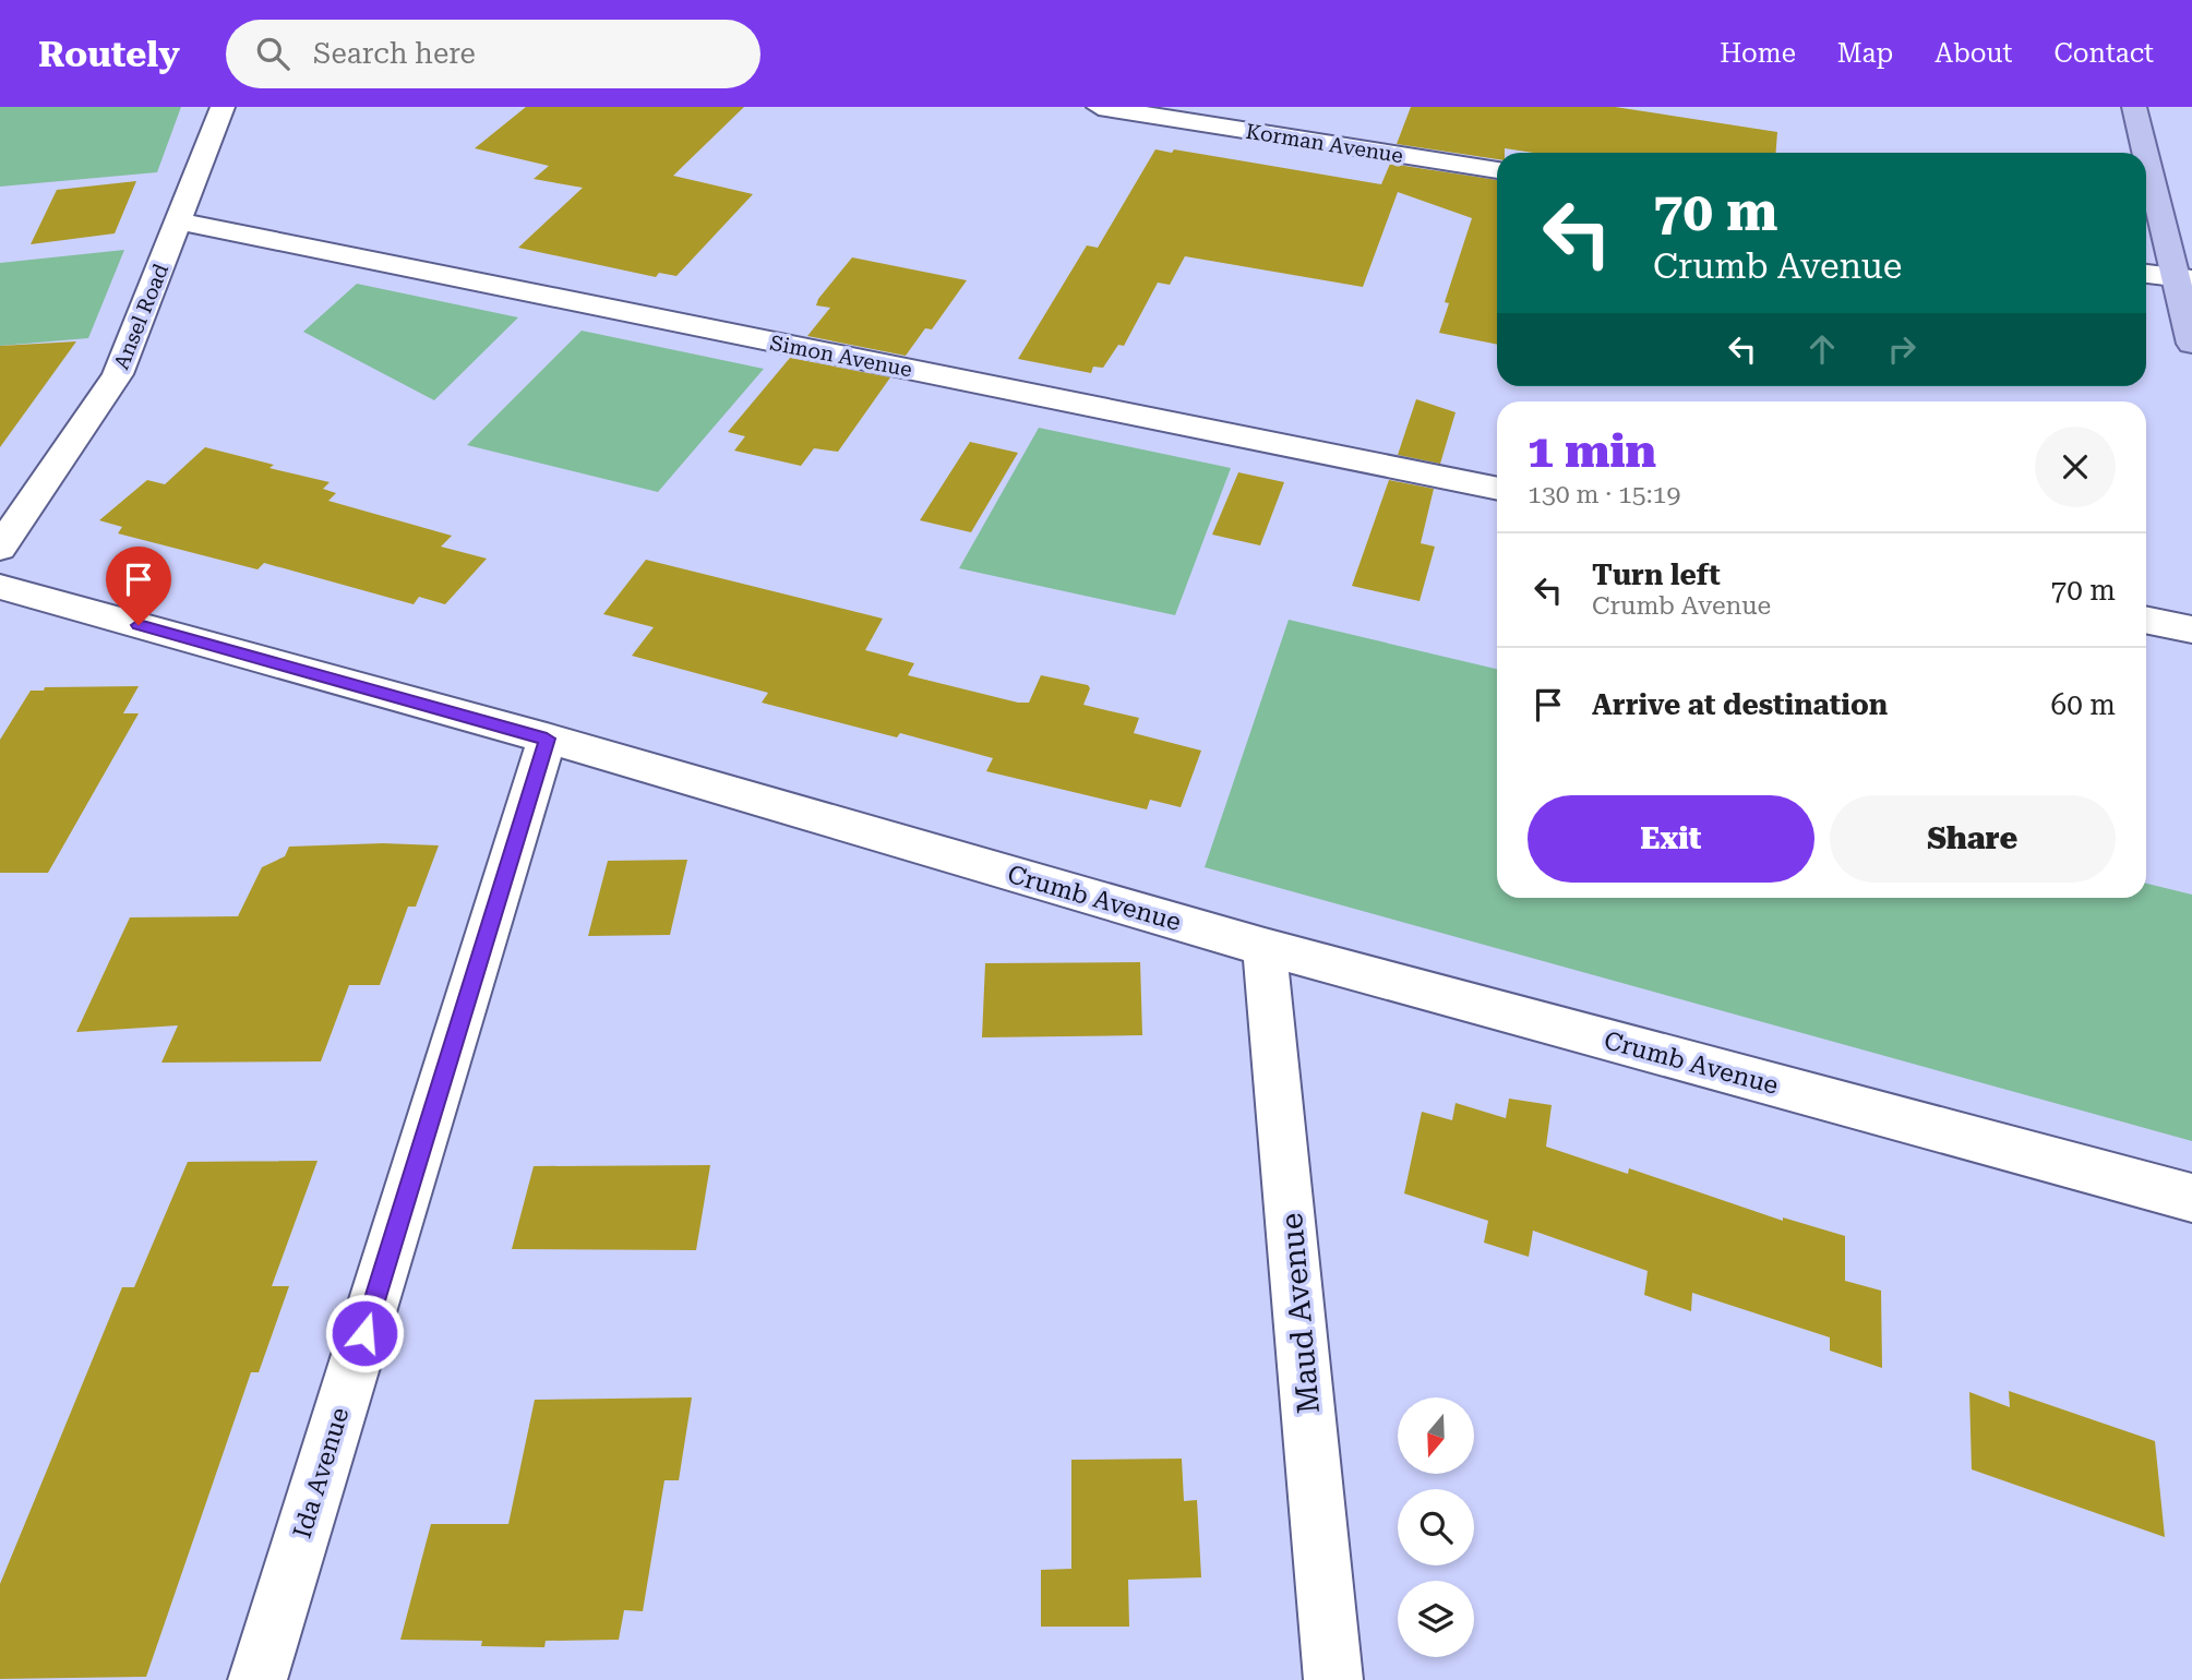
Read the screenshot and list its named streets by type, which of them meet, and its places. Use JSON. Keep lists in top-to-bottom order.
{
  "streets": {
    "street": [
      "Korman Avenue",
      "Ansel Road",
      "Simon Avenue",
      "Crumb Avenue",
      "Maud Avenue",
      "Ida Avenue"
    ]
  },
  "crossings": [
    ["Ansel Road", "Simon Avenue"],
    ["Crumb Avenue", "Maud Avenue"],
    ["Crumb Avenue", "Ida Avenue"]
  ],
  "north": "bottom",
  "page": {
    "header": "Routely",
    "search": "Search here",
    "nav": [
      "Home",
      "Map",
      "About",
      "Contact"
    ],
    "turn": ["70 m", "Crumb Avenue"],
    "heading": ["1 min", "130 m · 15:19"],
    "list": [
      {
        "name": "Turn left",
        "note": "Crumb Avenue",
        "value": "70 m"
      },
      {
        "name": "Arrive at destination",
        "value": "60 m"
      }
    ],
    "buttons": ["Exit", "Share"]
  }
}
